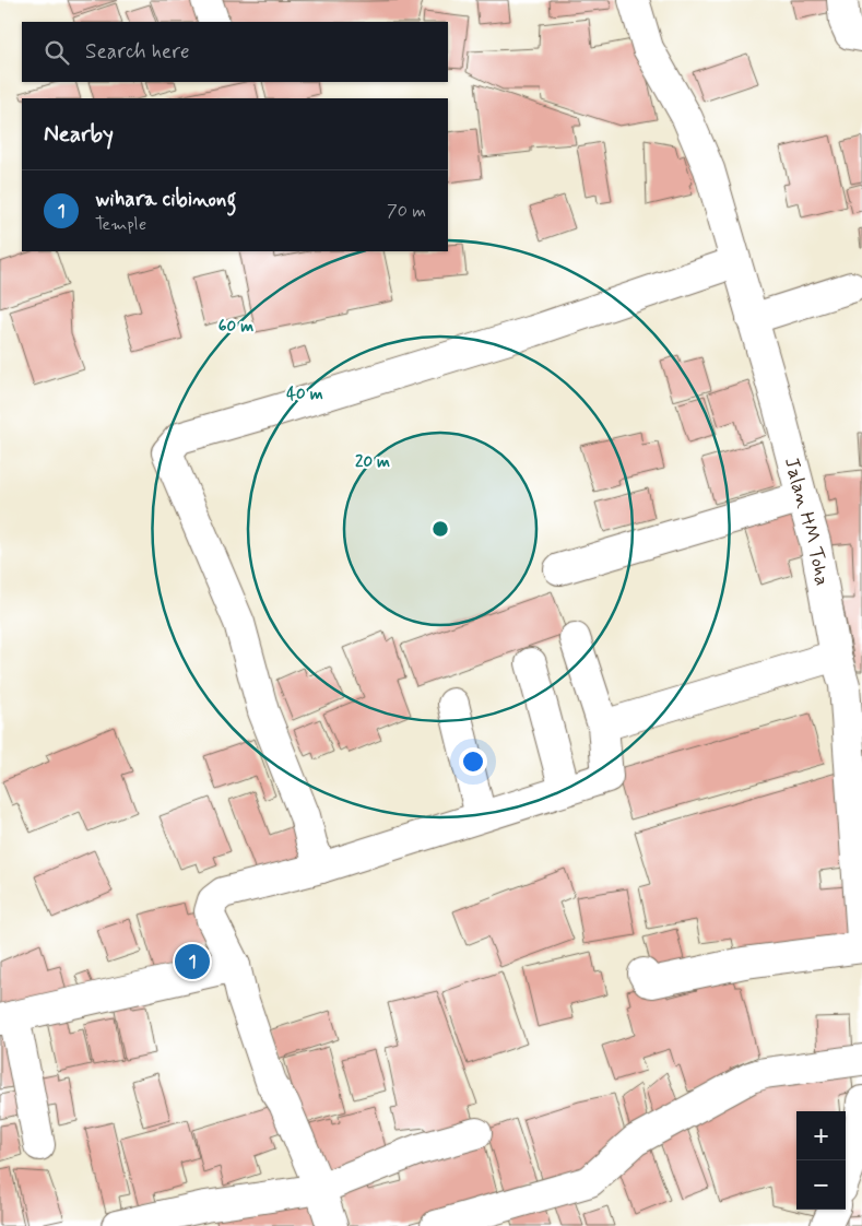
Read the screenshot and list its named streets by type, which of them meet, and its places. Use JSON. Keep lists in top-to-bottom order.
{
  "streets": {
    "street": ["Jalan HM Toha"]
  },
  "page": {
    "search": "Search here",
    "heading": "Nearby",
    "list": [
      {
        "mark": "1",
        "name": "wihara cibinong",
        "note": "Temple",
        "value": "70 m"
      }
    ],
    "pins": "1",
    "map_buttons": ["+", "−"]
  },
  "rings": ["60 m", "40 m", "20 m"]
}
